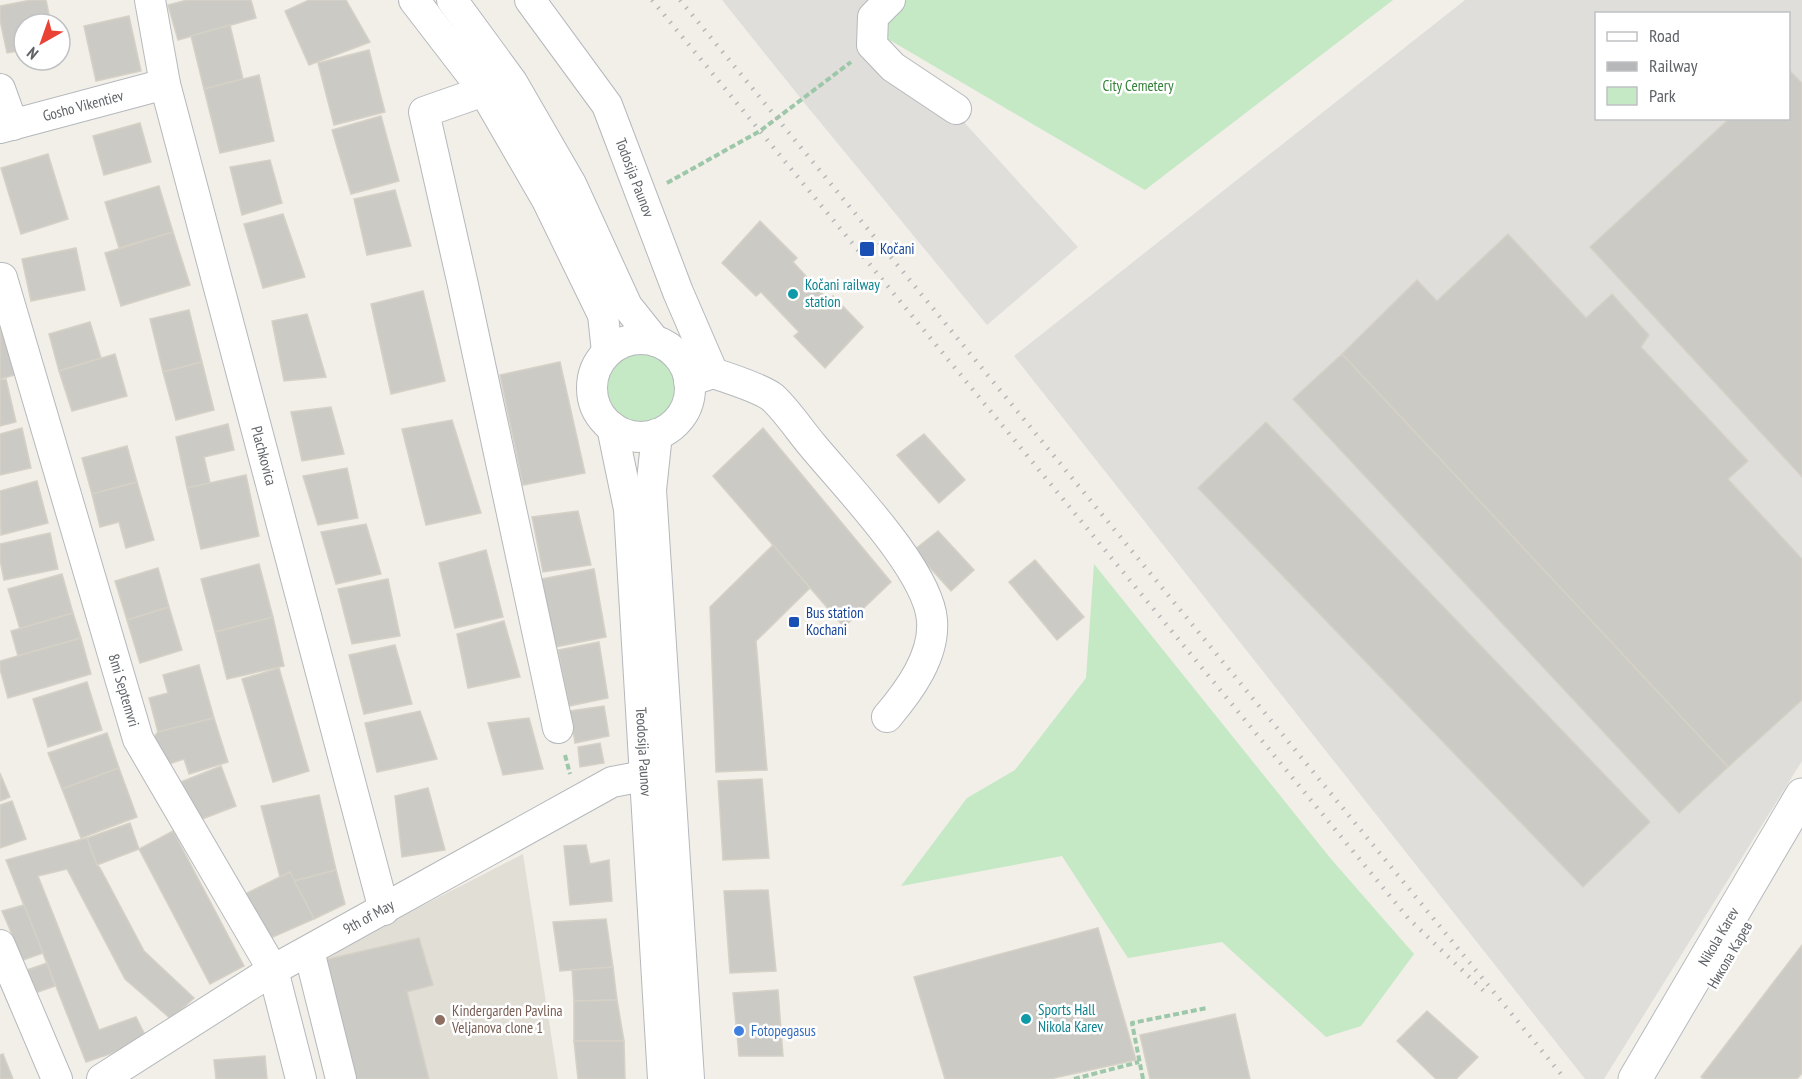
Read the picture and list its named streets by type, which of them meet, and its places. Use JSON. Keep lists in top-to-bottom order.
{
  "streets": {
    "main road": ["Nikola Karev", "Никола Карев"],
    "street": [
      "Gosho Vikentiev",
      "Todosija Paunov",
      "Plachkovica",
      "8mi Septemvri",
      "Teodosija Paunov",
      "9th of May"
    ]
  },
  "crossings": [
    ["Gosho Vikentiev", "Plachkovica"],
    ["Todosija Paunov", "Teodosija Paunov"],
    ["Plachkovica", "9th of May"],
    ["8mi Septemvri", "9th of May"],
    ["Teodosija Paunov", "9th of May"]
  ],
  "parks": ["City Cemetery"],
  "places": {
    "transit": ["Kočani", "Bus station Kochani"],
    "other": [
      "Kočani railway station",
      "Sports Hall Nikola Karev",
      "Kindergarden Pavlina Veljanova clone 1",
      "Fotopegasus"
    ]
  },
  "legend": ["Road", "Railway", "Park"],
  "north": "bottom left"
}
